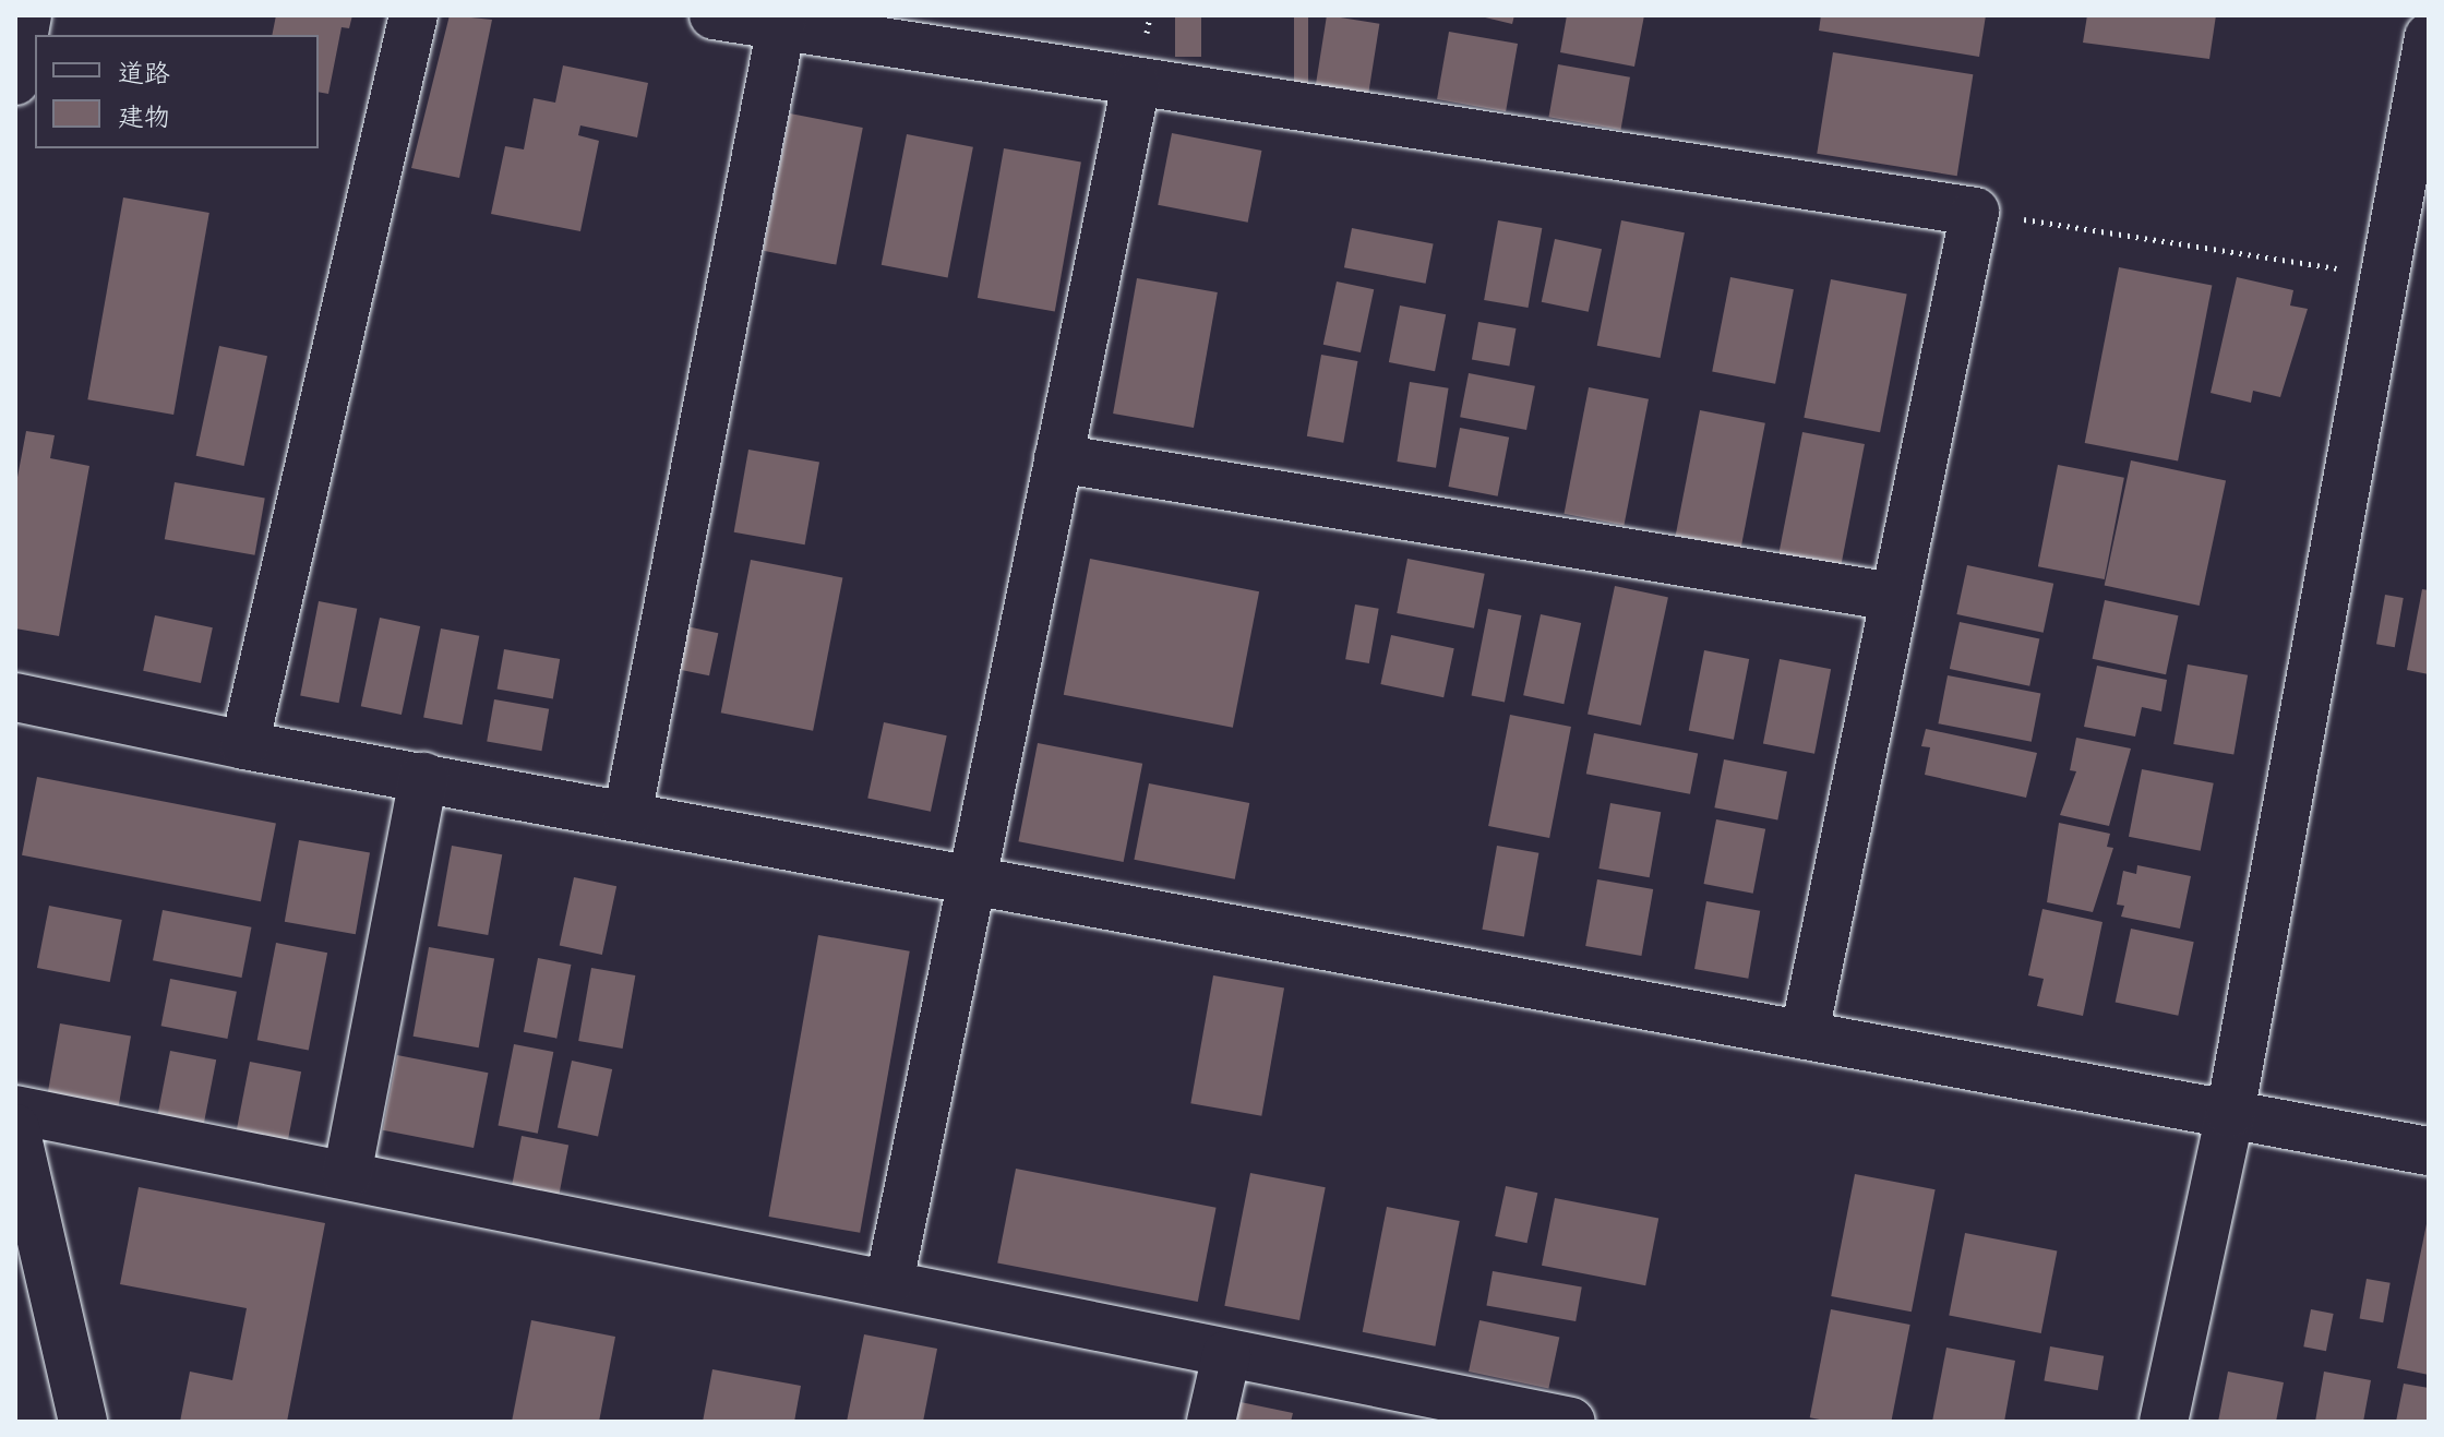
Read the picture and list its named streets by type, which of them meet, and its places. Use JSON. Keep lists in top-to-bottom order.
{
  "legend": ["道路", "建物"]
}
